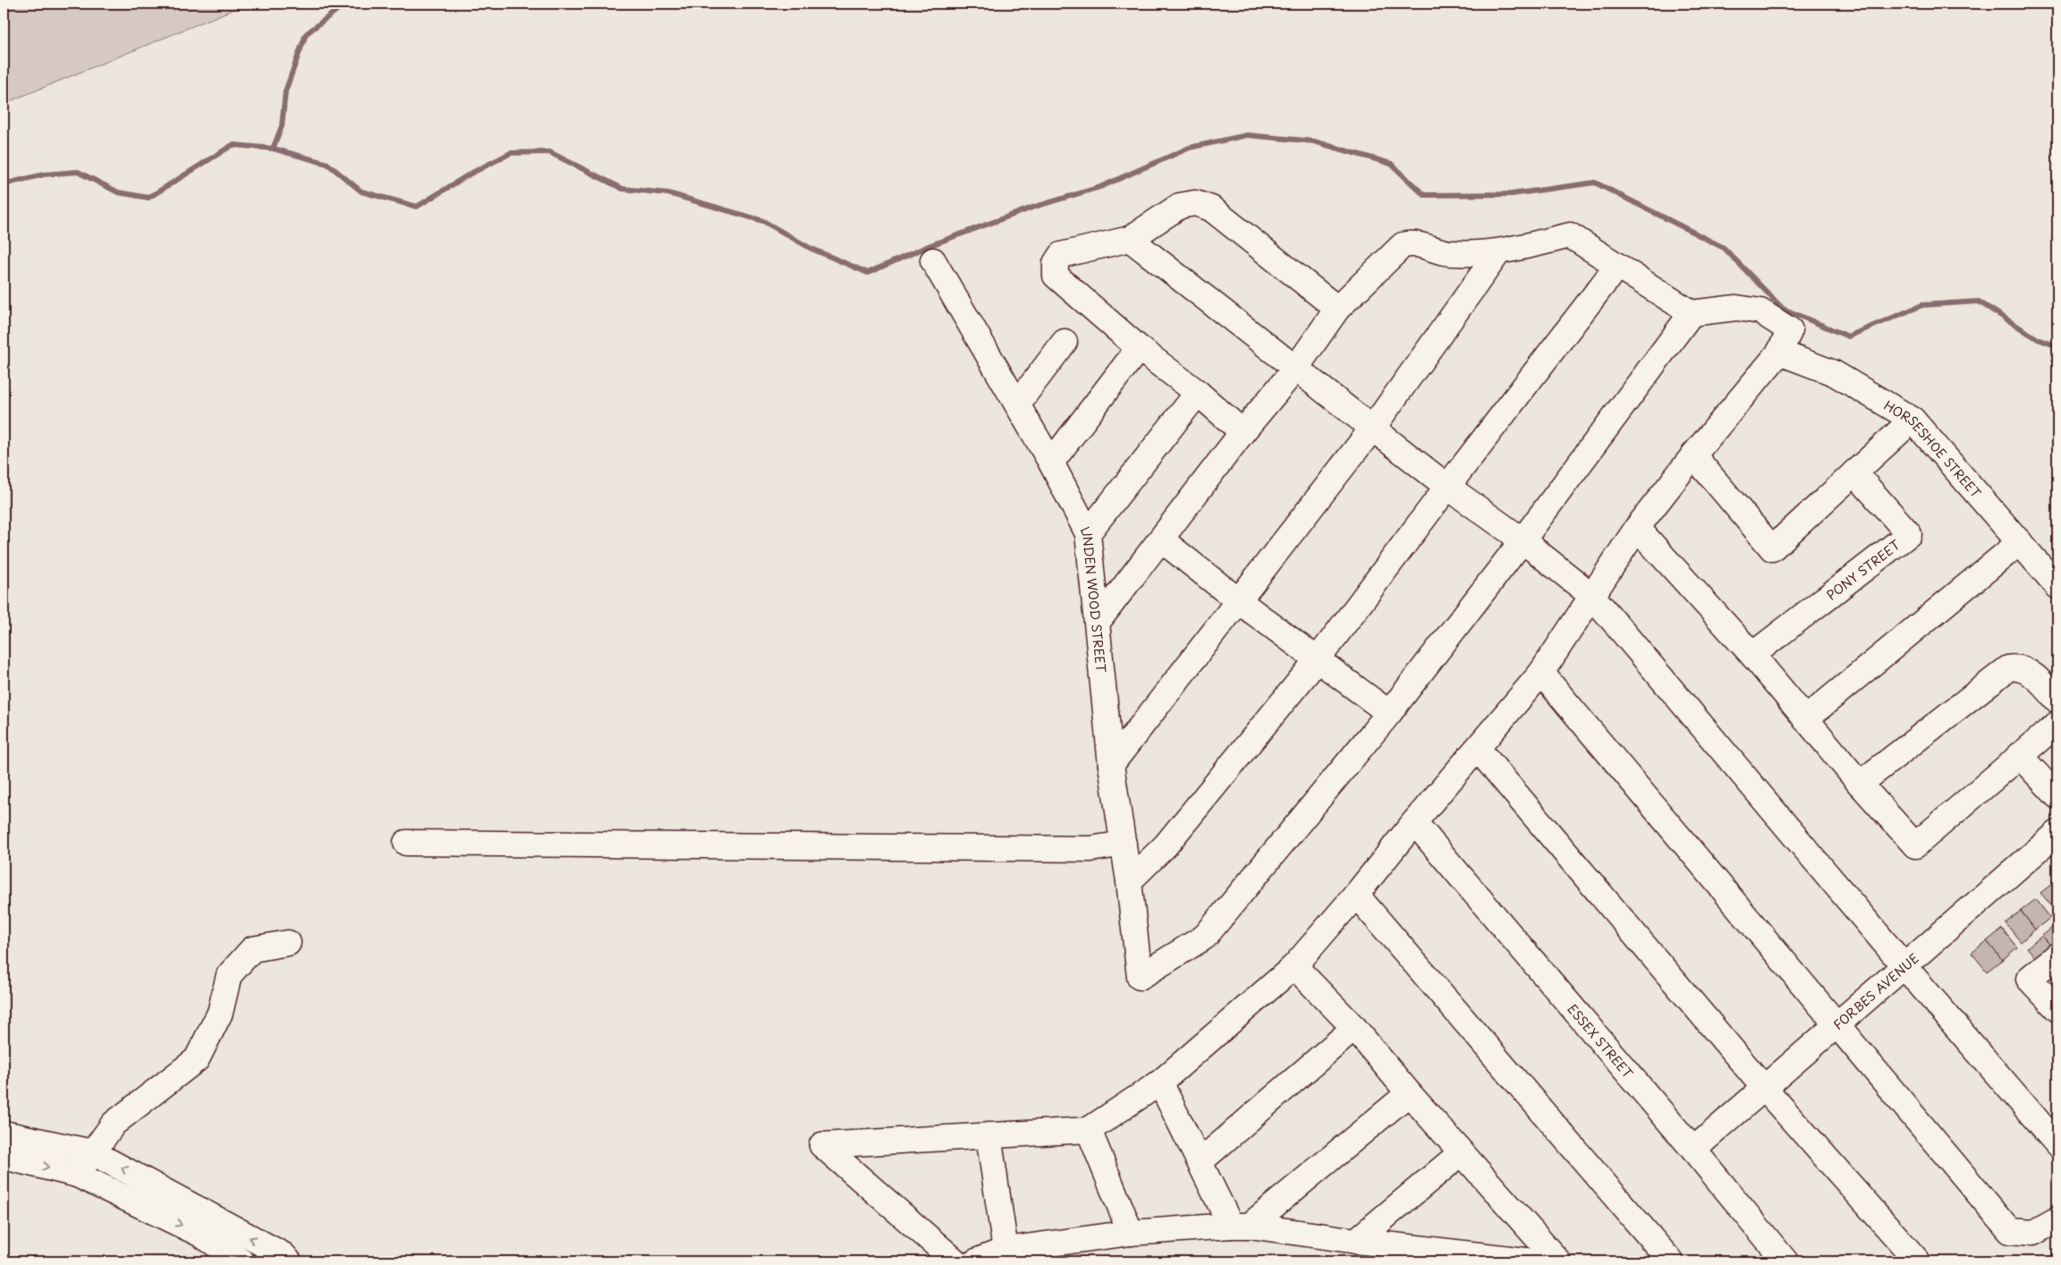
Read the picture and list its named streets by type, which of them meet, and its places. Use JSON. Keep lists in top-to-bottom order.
{
  "streets": {
    "street": [
      "HORSESHOE STREET",
      "PONY STREET",
      "LINDEN WOOD STREET",
      "FORBES AVENUE",
      "ESSEX STREET"
    ]
  },
  "crossings": [
    ["FORBES AVENUE", "ESSEX STREET"]
  ]
}
